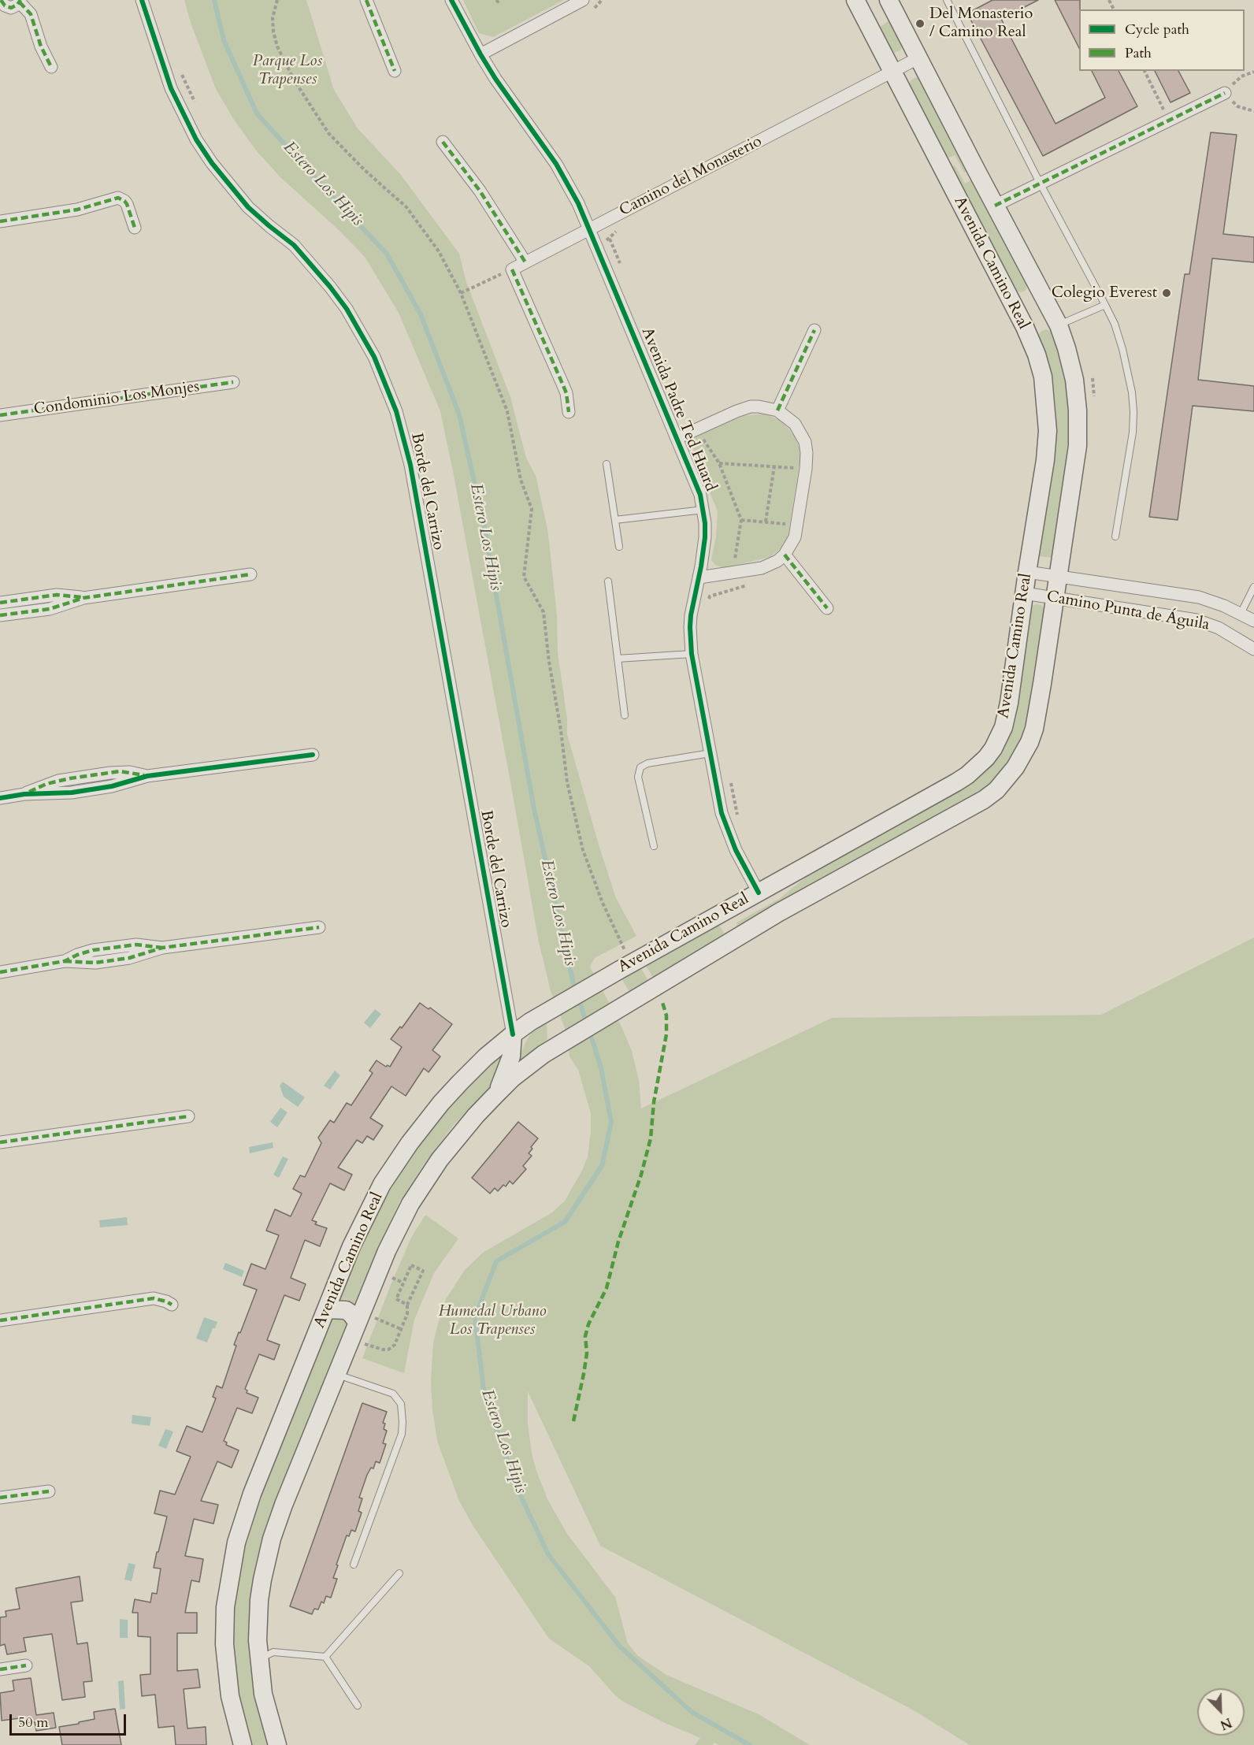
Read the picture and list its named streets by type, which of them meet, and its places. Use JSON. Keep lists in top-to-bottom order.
{
  "streets": {
    "main road": ["Avenida Camino Real"],
    "street": [
      "Camino del Monasterio",
      "Condominio Los Monjes",
      "Avenida Padre Ted Huard",
      "Borde del Carrizo",
      "Camino Punta de Águila"
    ]
  },
  "crossings": [
    ["Camino del Monasterio", "Avenida Camino Real"],
    ["Camino del Monasterio", "Avenida Padre Ted Huard"],
    ["Avenida Camino Real", "Avenida Padre Ted Huard"],
    ["Avenida Camino Real", "Borde del Carrizo"],
    ["Avenida Camino Real", "Camino Punta de Águila"]
  ],
  "water": ["Estero Los Hipis"],
  "parks": ["Parque Los Trapenses", "Humedal Urbano Los Trapenses"],
  "places": ["Del Monasterio / Camino Real", "Colegio Everest"],
  "legend": ["Cycle path", "Path"],
  "scale_bar": "50 m",
  "north": "bottom right"
}
